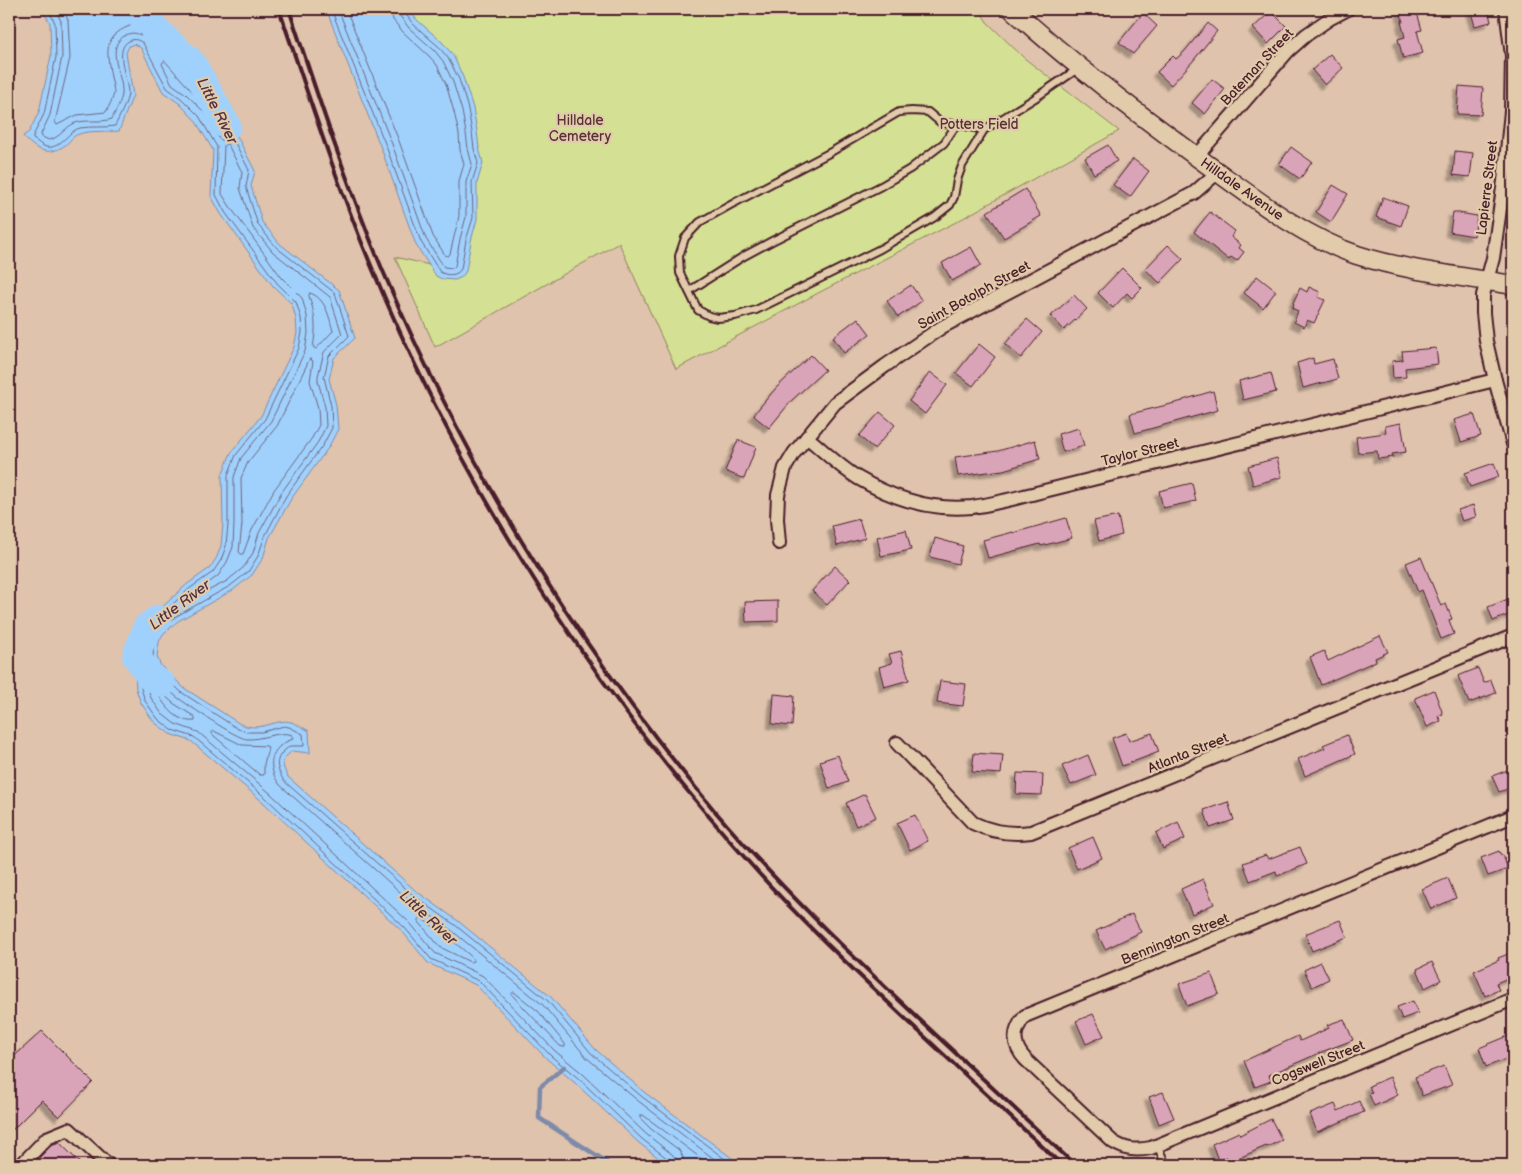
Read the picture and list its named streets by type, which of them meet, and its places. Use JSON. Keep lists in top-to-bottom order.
{
  "streets": {
    "main road": ["Hilldale Avenue"],
    "street": [
      "Bateman Street",
      "Lapierre Street",
      "Saint Botolph Street",
      "Taylor Street",
      "Atlanta Street",
      "Bennington Street",
      "Cogswell Street"
    ]
  },
  "crossings": [
    ["Bateman Street", "Hilldale Avenue"],
    ["Lapierre Street", "Hilldale Avenue"],
    ["Lapierre Street", "Taylor Street"],
    ["Hilldale Avenue", "Saint Botolph Street"],
    ["Saint Botolph Street", "Taylor Street"],
    ["Bennington Street", "Cogswell Street"]
  ],
  "water": ["Little River"],
  "parks": ["Hilldale Cemetery", "Potters Field"]
}
